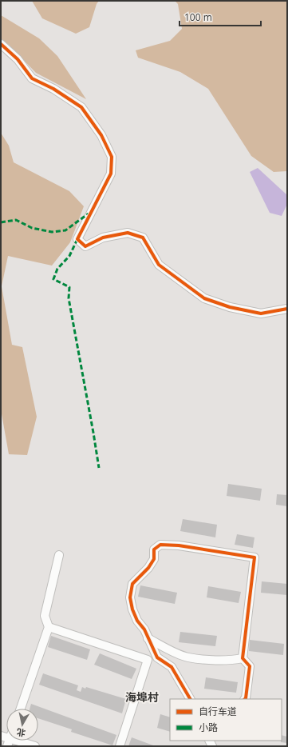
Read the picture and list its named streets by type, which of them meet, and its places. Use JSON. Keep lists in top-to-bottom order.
{
  "districts": ["海埠村"],
  "legend": ["自行车道", "小路"],
  "scale_bar": "100 m",
  "north": "bottom"
}
